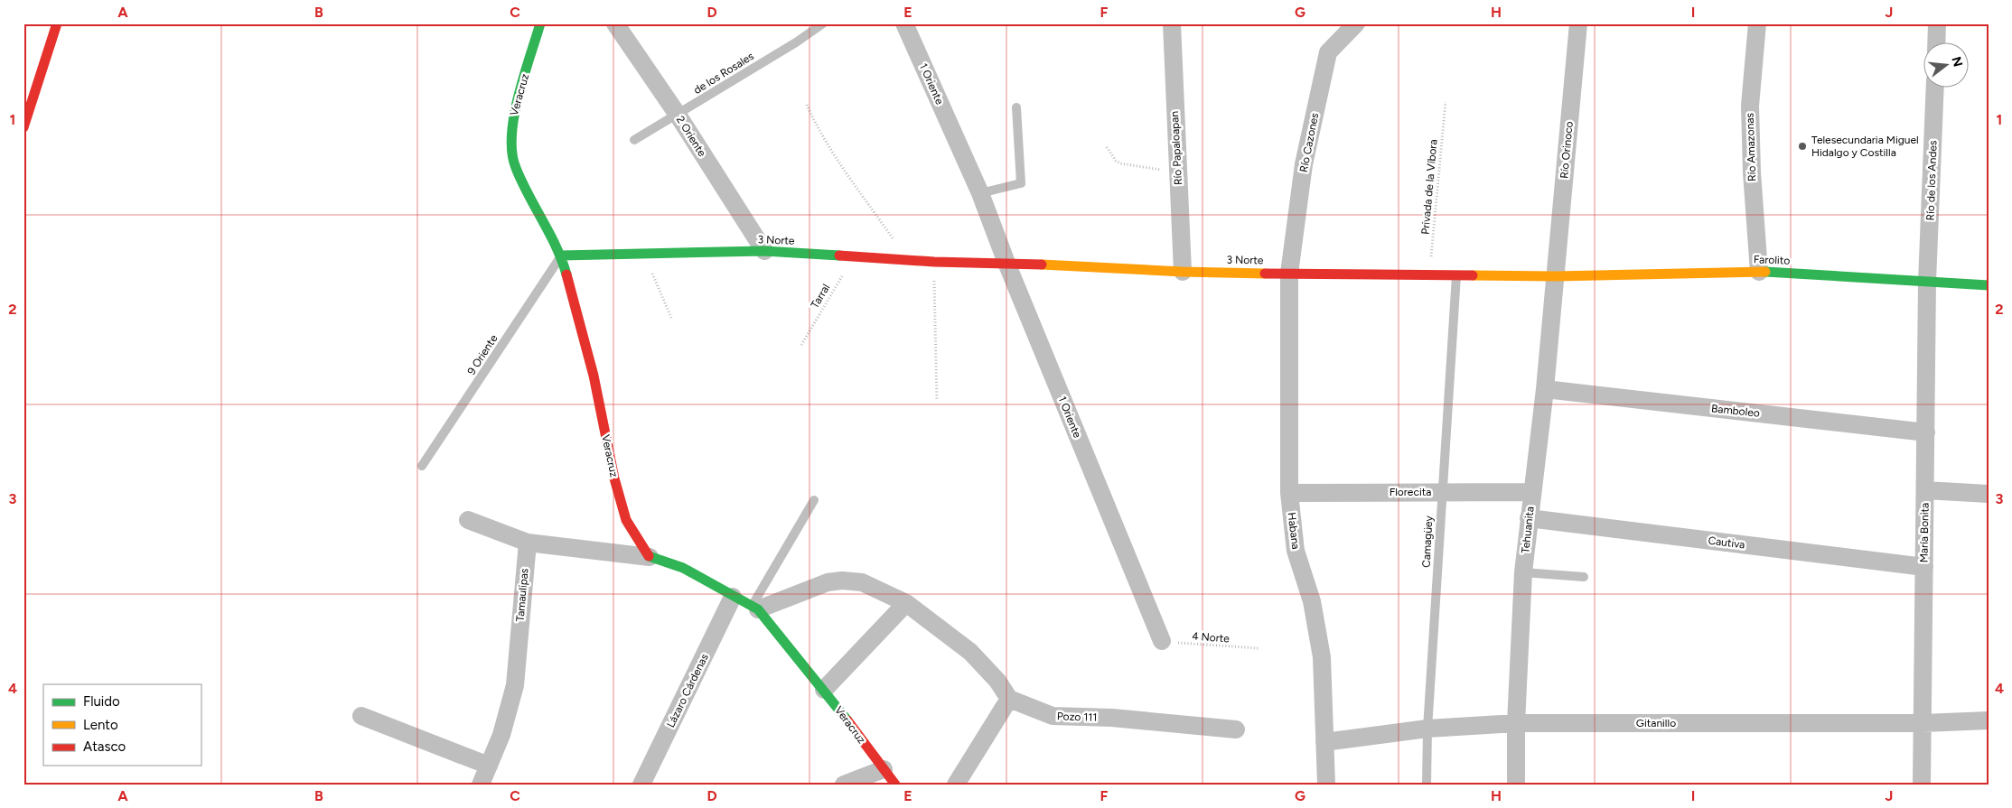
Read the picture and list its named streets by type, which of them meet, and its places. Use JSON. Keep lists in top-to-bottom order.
{
  "streets": {
    "street": [
      "1 Oriente",
      "Veracruz",
      "2 Oriente",
      "Río Cazones",
      "Río Amazonas",
      "Río Papaloapan",
      "Río Orinoco",
      "Río de los Andes",
      "3 Norte",
      "Farolito",
      "Bamboleo",
      "Florecita",
      "Tehuanita",
      "Habana",
      "María Bonita",
      "Cautiva",
      "Tamaulipas",
      "Lázaro Cárdenas",
      "Pozo 111",
      "Gitanillo"
    ],
    "lane": ["de los Rosales", "9 Oriente", "Camagüey"],
    "path": ["Privada de la Víbora", "Tarral", "4 Norte"]
  },
  "crossings": [
    ["de los Rosales", "2 Oriente"],
    ["1 Oriente", "3 Norte"],
    ["1 Oriente", "4 Norte"],
    ["Veracruz", "3 Norte"],
    ["Veracruz", "9 Oriente"],
    ["Veracruz", "Lázaro Cárdenas"],
    ["2 Oriente", "3 Norte"],
    ["Río Cazones", "3 Norte"],
    ["Río Cazones", "Habana"],
    ["Río Amazonas", "Farolito"],
    ["Río Papaloapan", "3 Norte"],
    ["Río Orinoco", "3 Norte"],
    ["Río Orinoco", "Farolito"],
    ["Río Orinoco", "Tehuanita"],
    ["Río de los Andes", "Farolito"],
    ["Río de los Andes", "María Bonita"],
    ["Privada de la Víbora", "3 Norte"],
    ["3 Norte", "Farolito"],
    ["3 Norte", "Tarral"],
    ["3 Norte", "9 Oriente"],
    ["3 Norte", "Tehuanita"],
    ["3 Norte", "Habana"],
    ["3 Norte", "Camagüey"],
    ["Farolito", "Tehuanita"],
    ["Farolito", "María Bonita"],
    ["Bamboleo", "Tehuanita"],
    ["Bamboleo", "María Bonita"],
    ["Florecita", "Tehuanita"],
    ["Florecita", "Habana"],
    ["Florecita", "Camagüey"],
    ["Tehuanita", "Cautiva"],
    ["Tehuanita", "Gitanillo"],
    ["Habana", "Gitanillo"],
    ["María Bonita", "Cautiva"],
    ["María Bonita", "Gitanillo"],
    ["Camagüey", "Gitanillo"]
  ],
  "places": ["Telesecundaria Miguel Hidalgo y Costilla"],
  "legend": ["Fluido", "Lento", "Atasco"],
  "north": "right",
  "grid": {
    "columns": [
      "A",
      "B",
      "C",
      "D",
      "E",
      "F",
      "G",
      "H",
      "I",
      "J"
    ],
    "rows": [
      "1",
      "2",
      "3",
      "4"
    ]
  }
}
